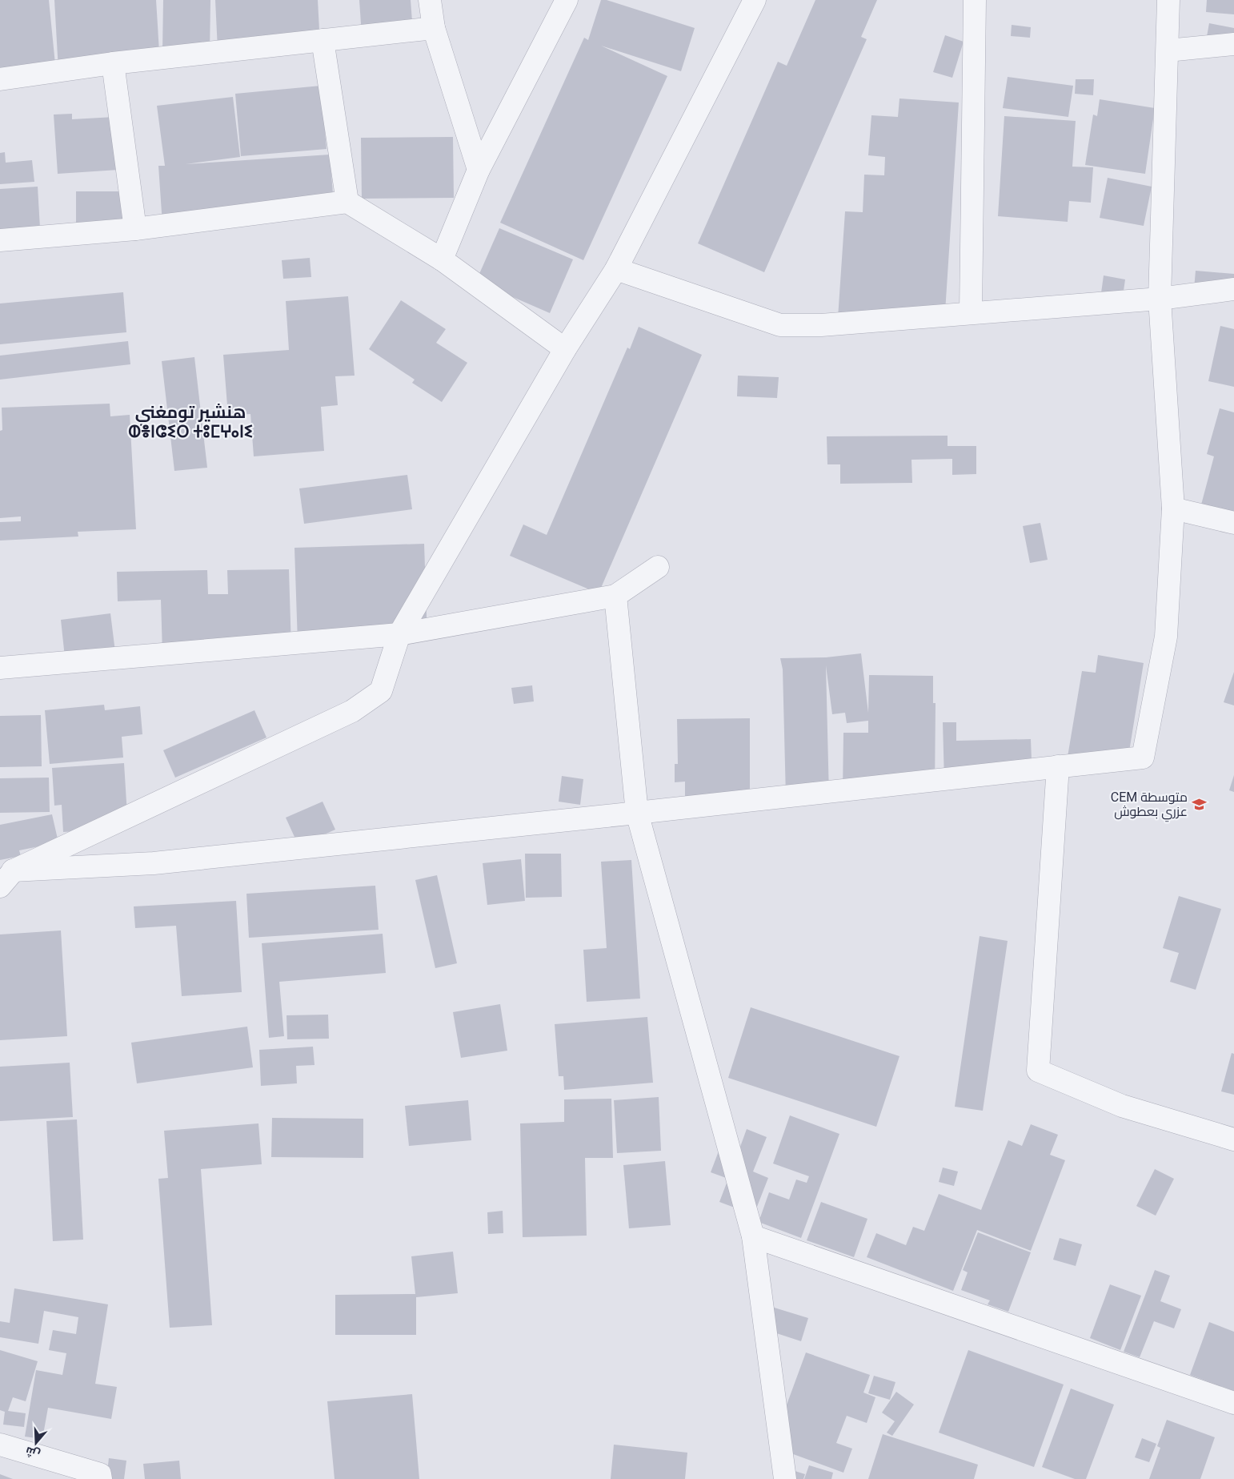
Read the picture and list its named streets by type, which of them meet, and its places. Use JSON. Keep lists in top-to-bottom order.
{
  "districts": ["هنشير تومغني ⵀⴻⵏⵛⵉⵔ ⵜⵓⵎⵖⴰⵏⵉ"],
  "places": {
    "school or university": ["CEM متوسطة عزري بعطوش"]
  },
  "north": "bottom"
}
